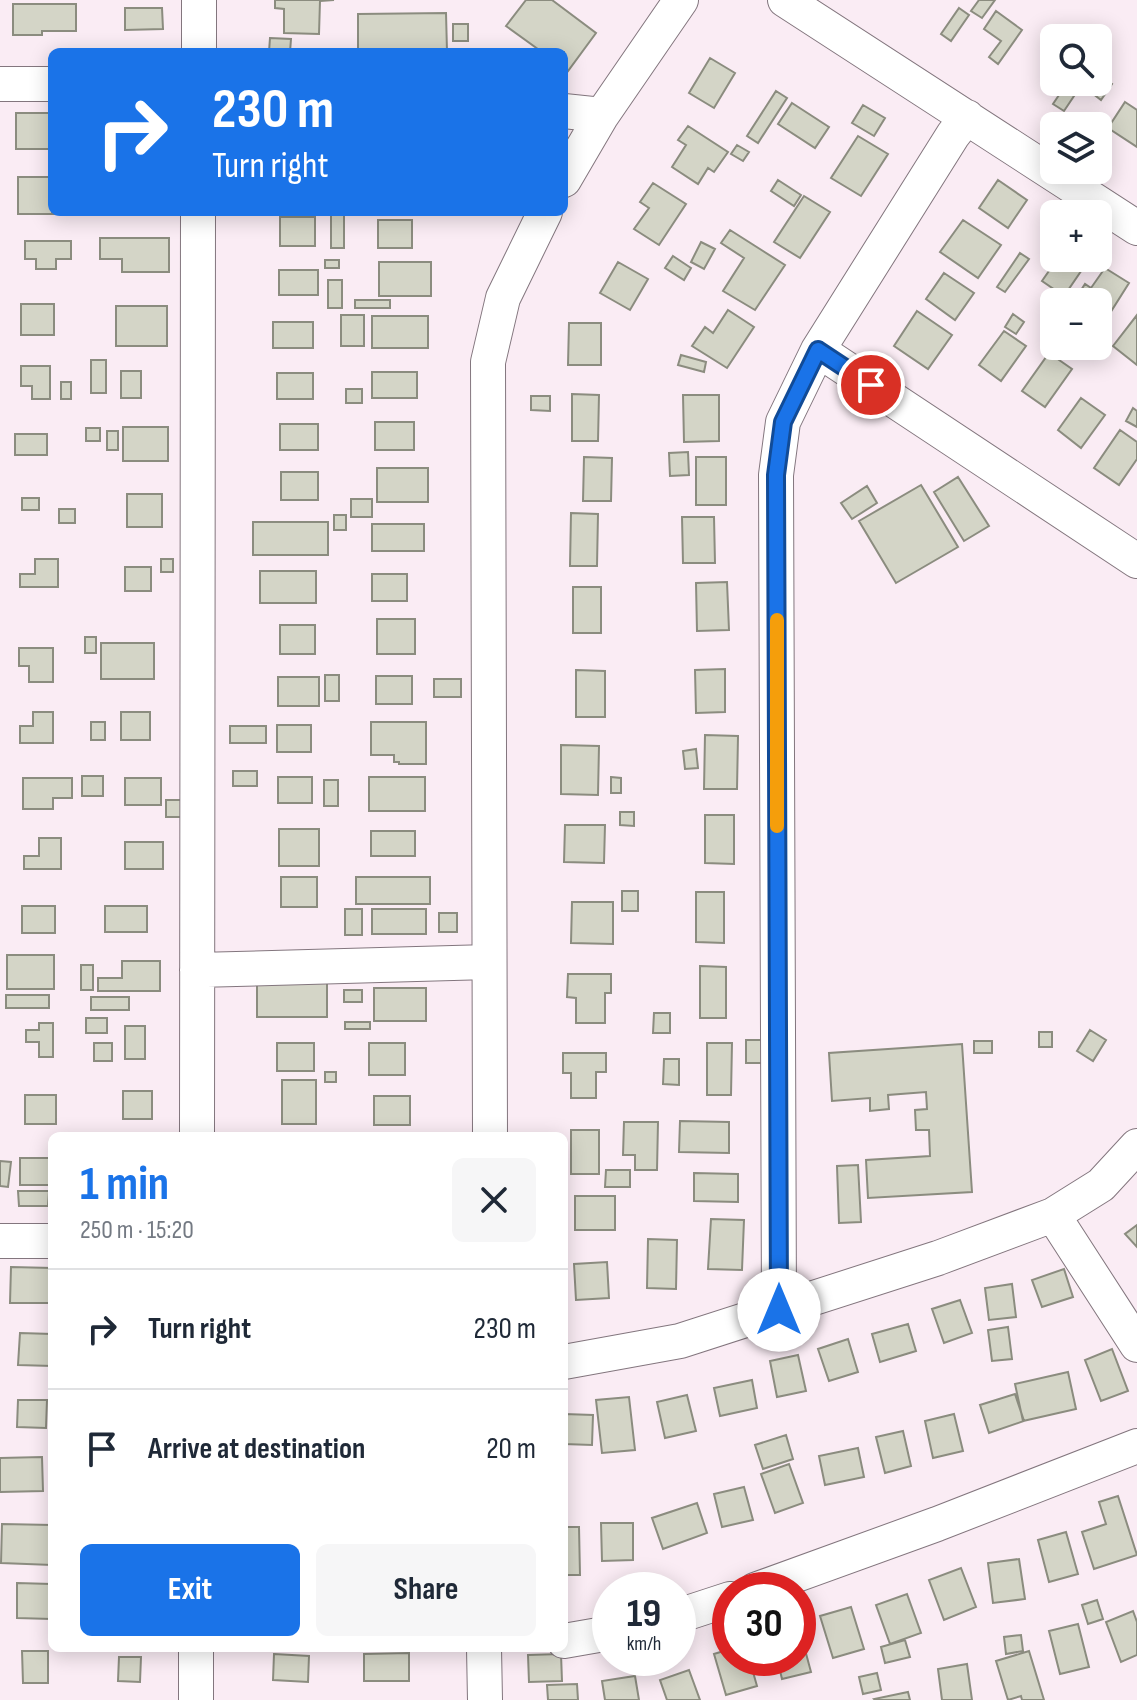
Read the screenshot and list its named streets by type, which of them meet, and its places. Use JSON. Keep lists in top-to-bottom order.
{
  "page": {
    "map_buttons": ["+", "−"],
    "turn": ["230 m", "Turn right"],
    "heading": ["1 min", "250 m · 15:20"],
    "list": [
      {
        "name": "Turn right",
        "value": "230 m"
      },
      {
        "name": "Arrive at destination",
        "value": "20 m"
      }
    ],
    "buttons": ["Exit", "Share"],
    "speed": "19 km/h",
    "limit": "30"
  }
}
